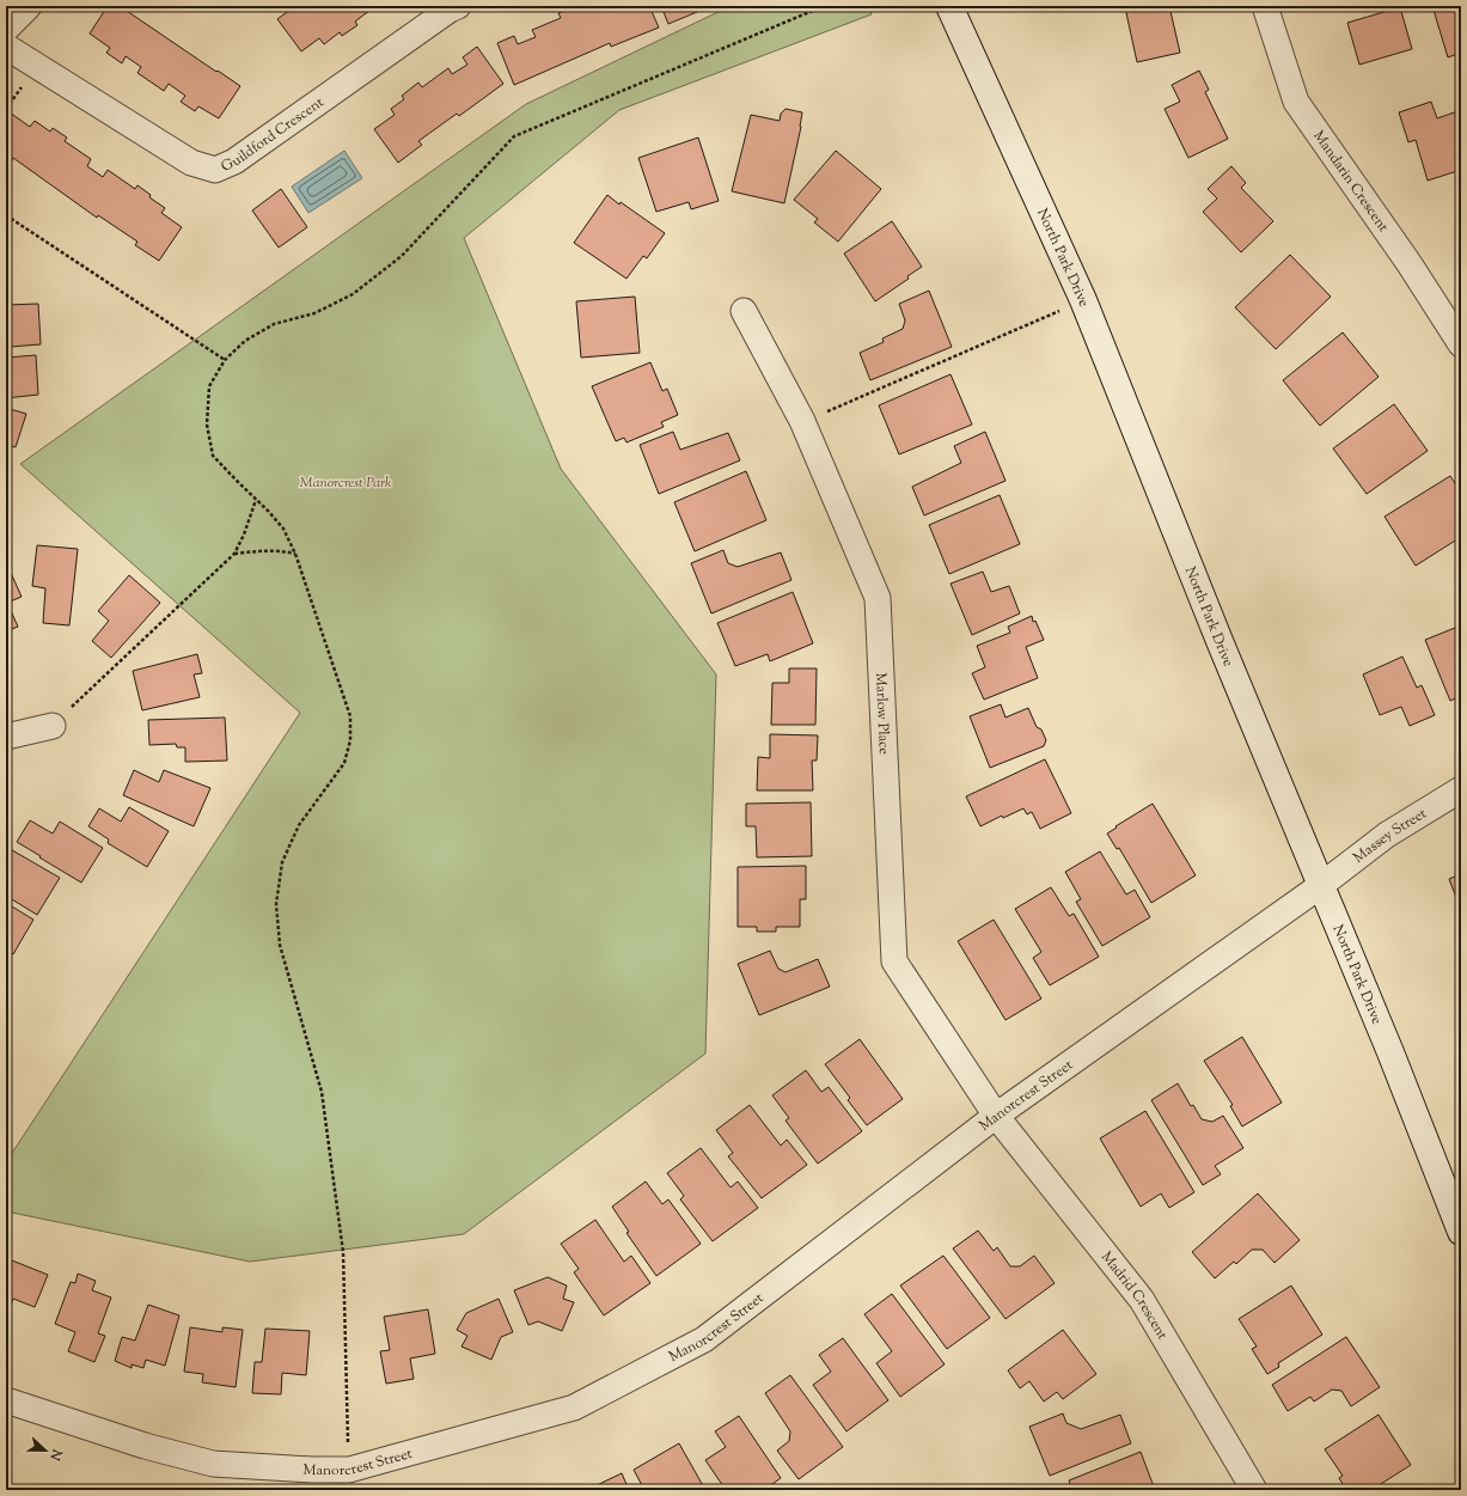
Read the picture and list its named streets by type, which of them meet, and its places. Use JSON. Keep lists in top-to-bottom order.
{
  "streets": {
    "main road": ["North Park Drive"],
    "street": [
      "Guildford Crescent",
      "Mandarin Crescent",
      "Marlow Place",
      "Massey Street",
      "Manorcrest Street",
      "Madrid Crescent"
    ]
  },
  "crossings": [
    ["North Park Drive", "Massey Street"],
    ["North Park Drive", "Manorcrest Street"],
    ["Marlow Place", "Manorcrest Street"],
    ["Marlow Place", "Madrid Crescent"],
    ["Massey Street", "Manorcrest Street"],
    ["Manorcrest Street", "Madrid Crescent"]
  ],
  "parks": ["Manorcrest Park"],
  "north": "right"
}
